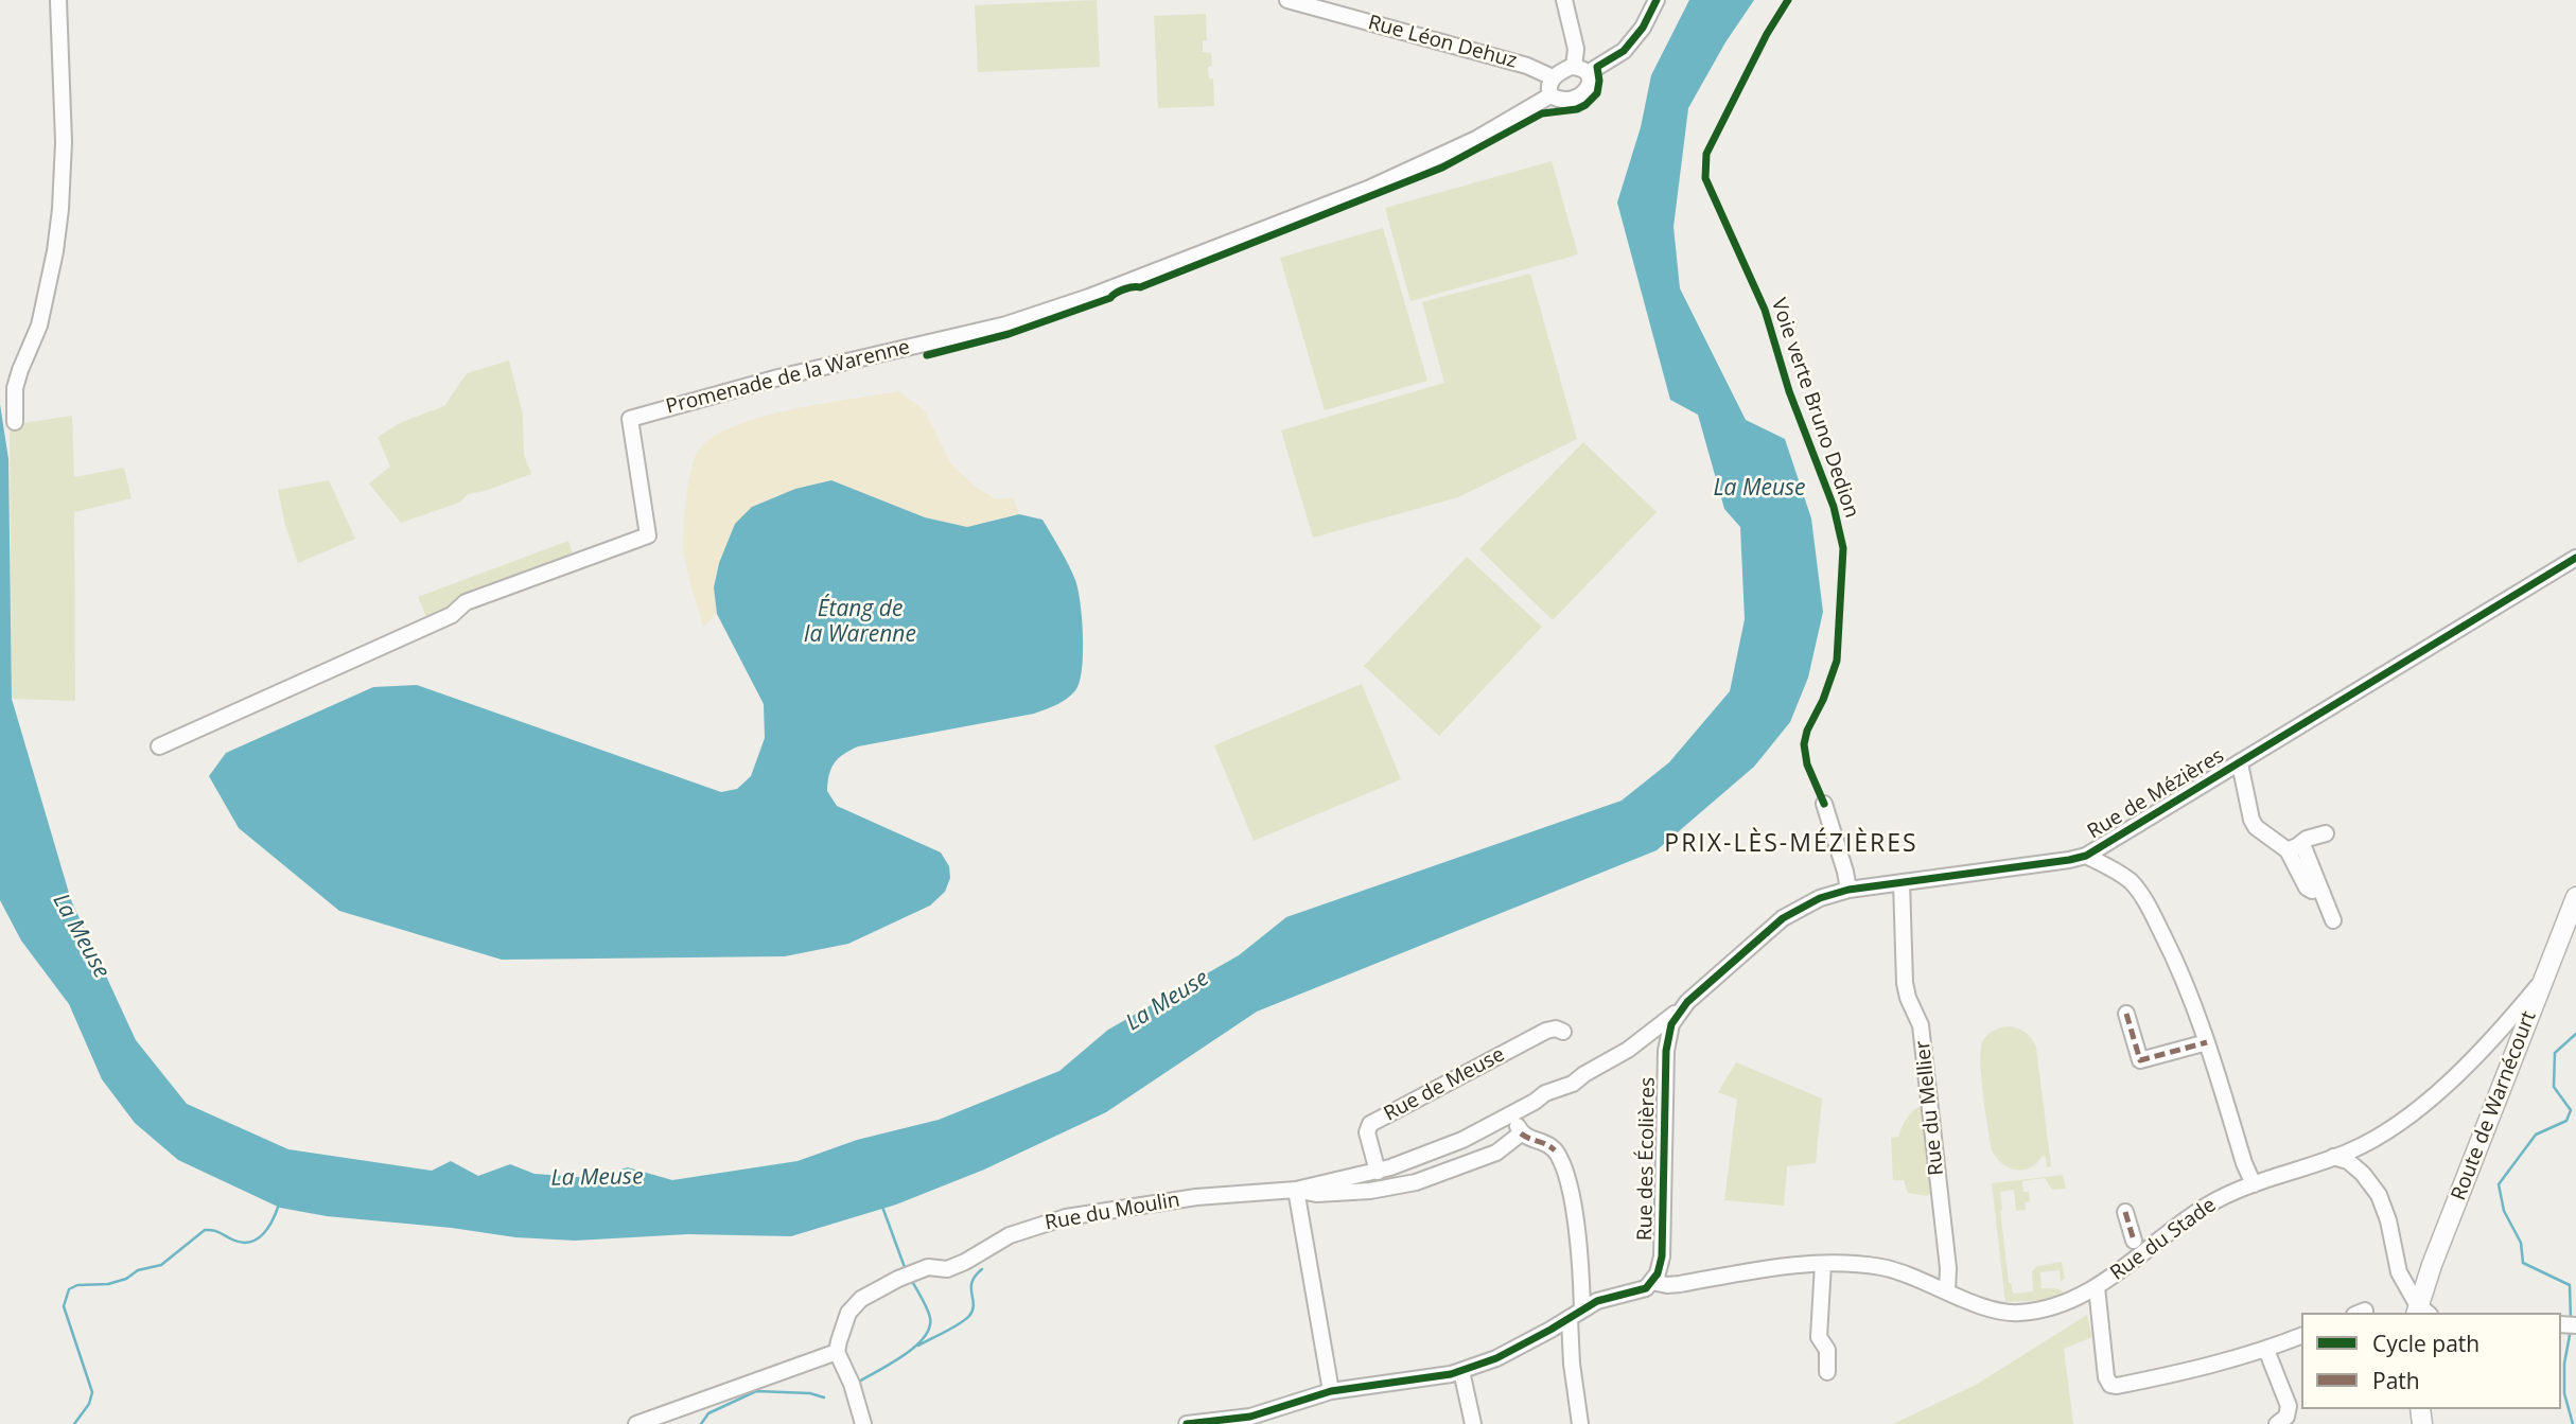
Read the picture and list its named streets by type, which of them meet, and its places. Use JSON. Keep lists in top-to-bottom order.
{
  "streets": {
    "main road": ["Route de Warnécourt"],
    "street": [
      "Rue Léon Dehuz",
      "Promenade de la Warenne",
      "Rue de Mézières",
      "Rue de Meuse",
      "Rue du Mellier",
      "Rue des Écolières",
      "Rue du Moulin",
      "Rue du Stade"
    ],
    "cycle path": ["Voie verte Bruno Dedion"]
  },
  "crossings": [
    ["Rue Léon Dehuz", "Promenade de la Warenne"],
    ["Rue de Mézières", "Rue du Mellier"],
    ["Rue de Mézières", "Rue des Écolières"],
    ["Rue de Mézières", "Rue du Moulin"],
    ["Rue de Meuse", "Rue du Moulin"],
    ["Route de Warnécourt", "Rue du Stade"],
    ["Rue du Mellier", "Rue du Stade"],
    ["Rue des Écolières", "Rue du Stade"]
  ],
  "districts": ["PRIX-LÈS-MÉZIÈRES"],
  "water": ["La Meuse", "Étang de la Warenne"],
  "legend": ["Cycle path", "Path"]
}
